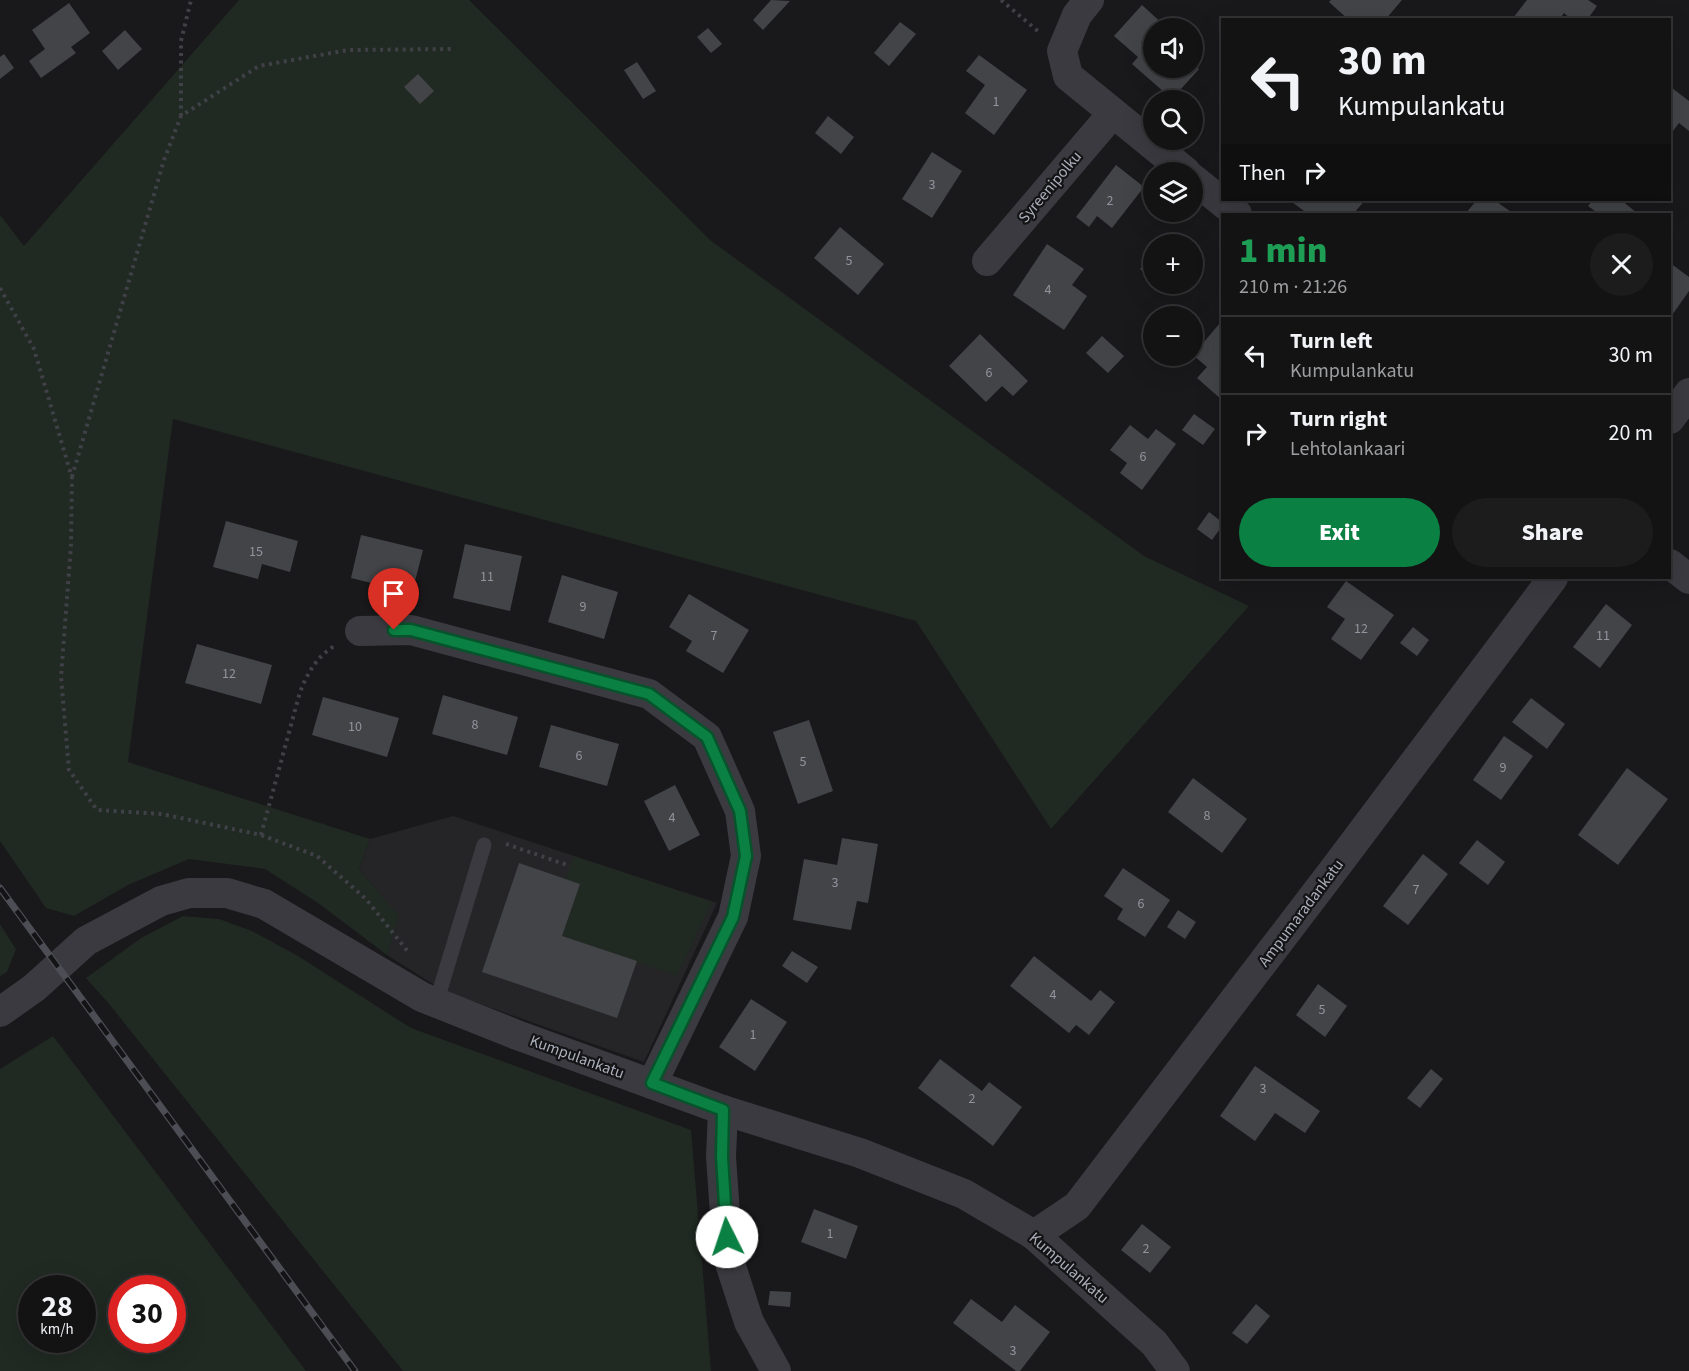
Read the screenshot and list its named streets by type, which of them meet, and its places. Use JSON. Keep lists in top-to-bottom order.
{
  "streets": {
    "street": ["Syreenipolku", "Ampumaradankatu", "Kumpulankatu"]
  },
  "crossings": [
    ["Ampumaradankatu", "Kumpulankatu"]
  ],
  "house_numbers": [
    "1",
    "3",
    "2",
    "5",
    "4",
    "6",
    "6",
    "15",
    "11",
    "9",
    "12",
    "7",
    "11",
    "12",
    "8",
    "10",
    "6",
    "5",
    "9",
    "8",
    "4",
    "3",
    "7",
    "6",
    "4",
    "5",
    "1",
    "3",
    "2",
    "1",
    "2",
    "3"
  ],
  "page": {
    "map_buttons": ["+", "−"],
    "turn": ["30 m", "Kumpulankatu"],
    "then": "Then",
    "heading": ["1 min", "210 m · 21:26"],
    "list": [
      {
        "name": "Turn left",
        "note": "Kumpulankatu",
        "value": "30 m"
      },
      {
        "name": "Turn right",
        "note": "Lehtolankaari",
        "value": "20 m"
      }
    ],
    "buttons": ["Exit", "Share"],
    "speed": "28 km/h",
    "limit": "30"
  }
}
